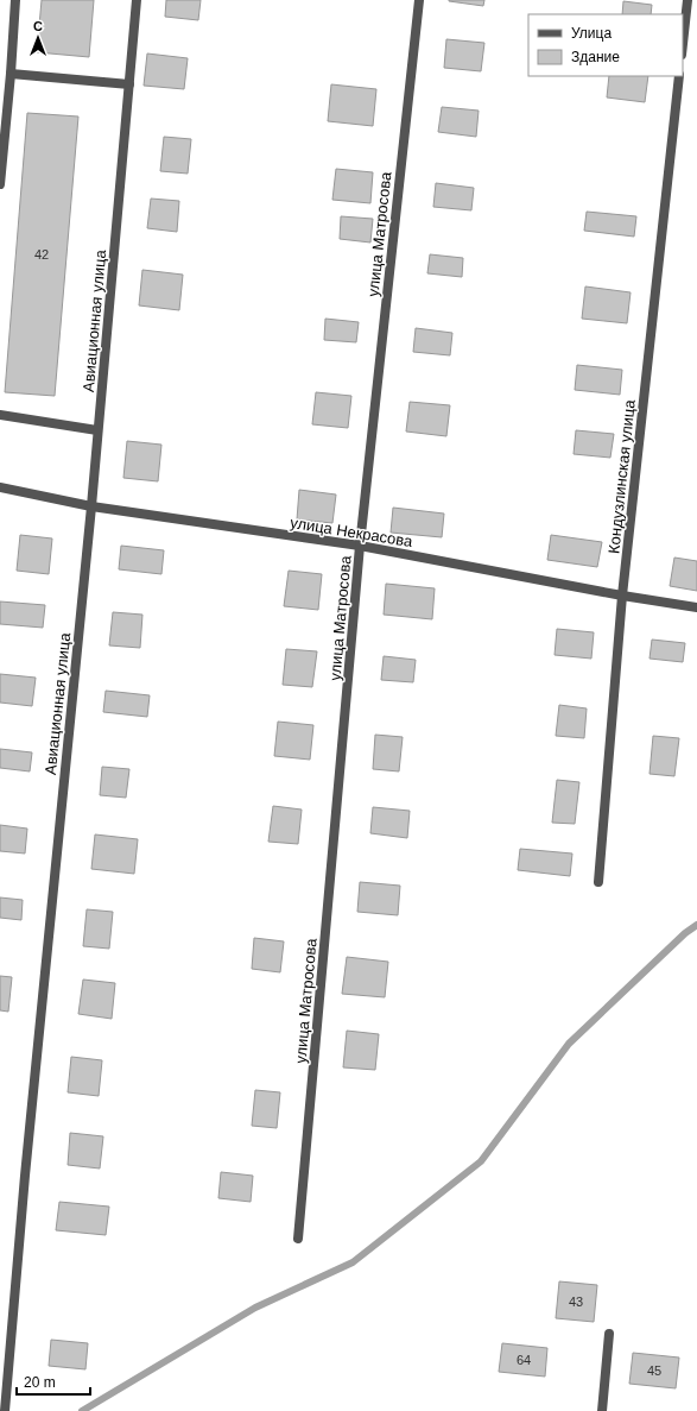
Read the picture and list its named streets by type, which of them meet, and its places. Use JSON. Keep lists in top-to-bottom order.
{
  "streets": {
    "street": [
      "улица Матросова",
      "Авиационная улица",
      "Кондузлинская улица",
      "улица Некрасова"
    ]
  },
  "crossings": [
    ["улица Матросова", "улица Некрасова"],
    ["Авиационная улица", "улица Некрасова"],
    ["Кондузлинская улица", "улица Некрасова"]
  ],
  "house_numbers": [
    "42",
    "43",
    "64",
    "45"
  ],
  "legend": ["Улица", "Здание"],
  "scale_bar": "20 m",
  "north": "top"
}
